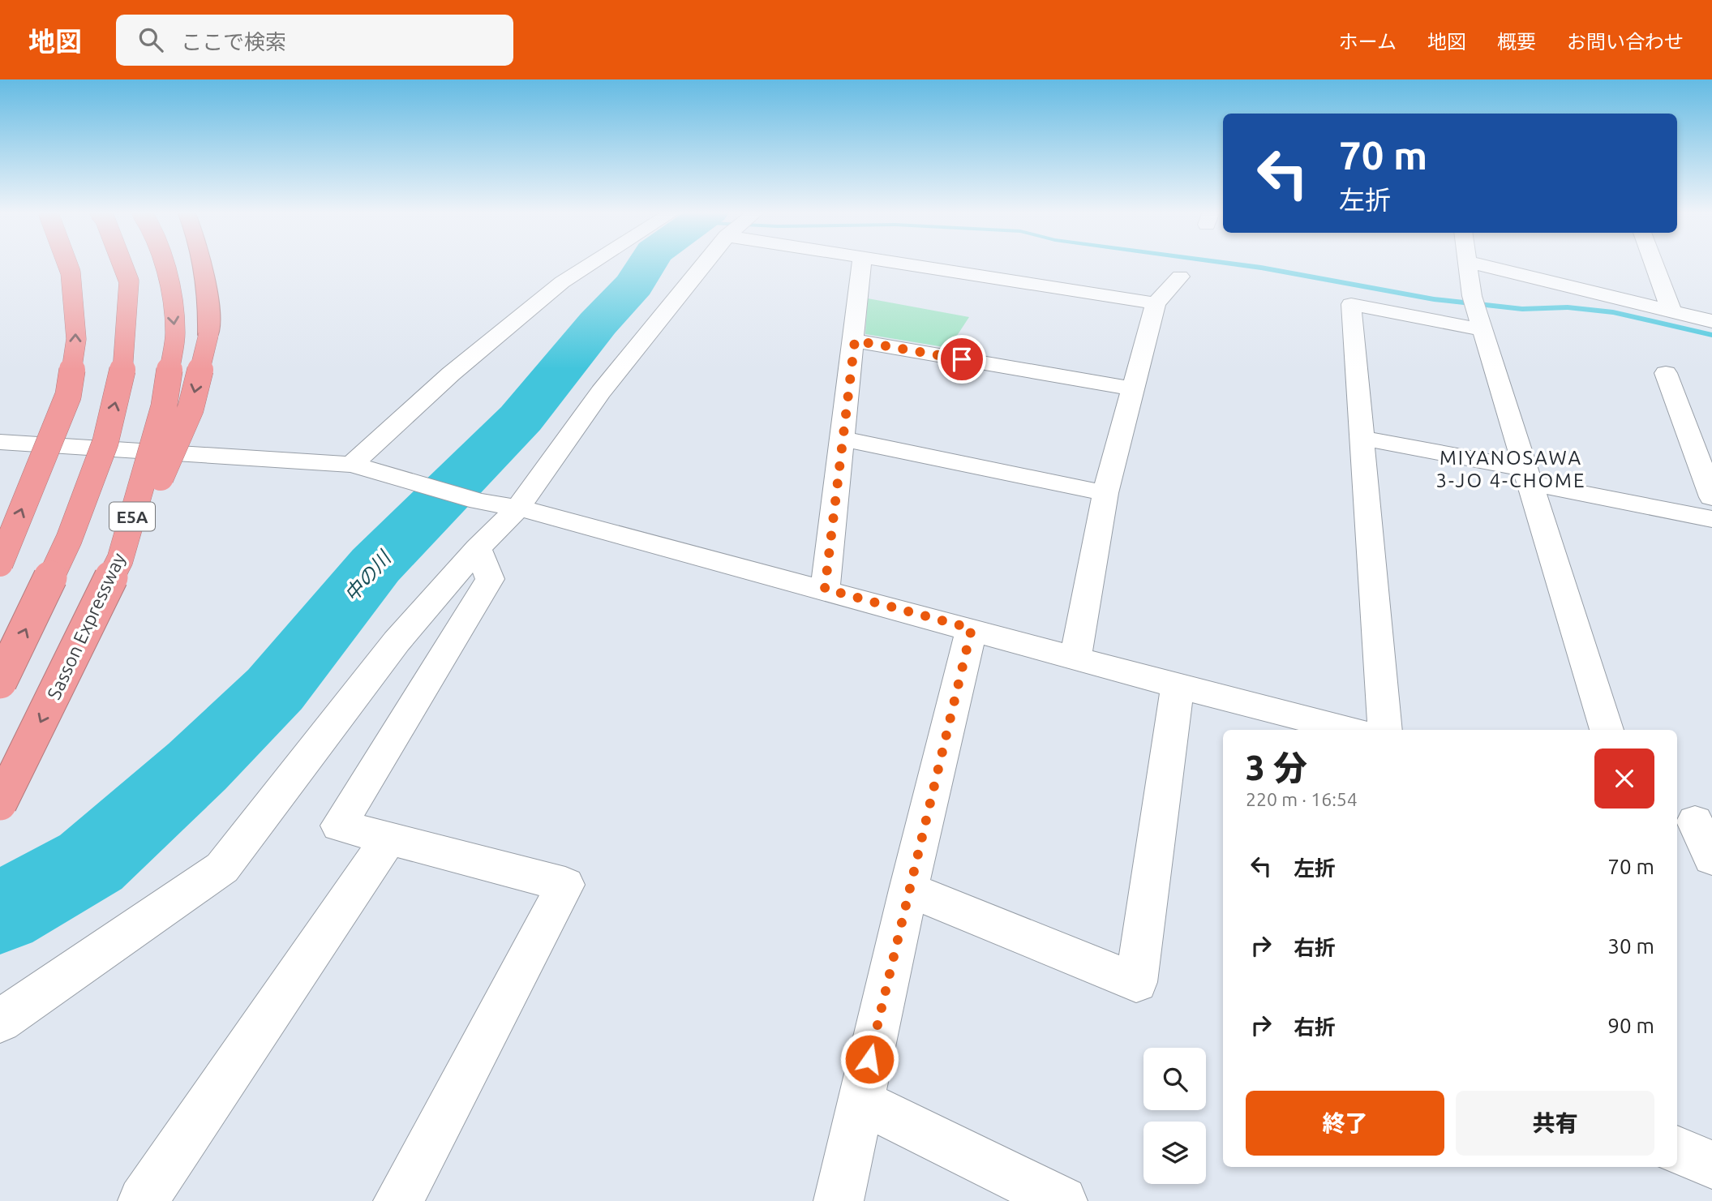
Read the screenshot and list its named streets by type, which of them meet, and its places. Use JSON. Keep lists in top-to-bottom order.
{
  "streets": {
    "highway": ["E5A", "Sasson Expressway"]
  },
  "districts": ["MIYANOSAWA 3-JO 4-CHOME"],
  "water": ["中の川"],
  "page": {
    "header": "地図",
    "search": "ここで検索",
    "nav": [
      "ホーム",
      "地図",
      "概要",
      "お問い合わせ"
    ],
    "turn": ["70 m", "左折"],
    "heading": ["3 分", "220 m · 16:54"],
    "list": [
      {
        "name": "左折",
        "value": "70 m"
      },
      {
        "name": "右折",
        "value": "30 m"
      },
      {
        "name": "右折",
        "value": "90 m"
      }
    ],
    "buttons": ["終了", "共有"]
  }
}
